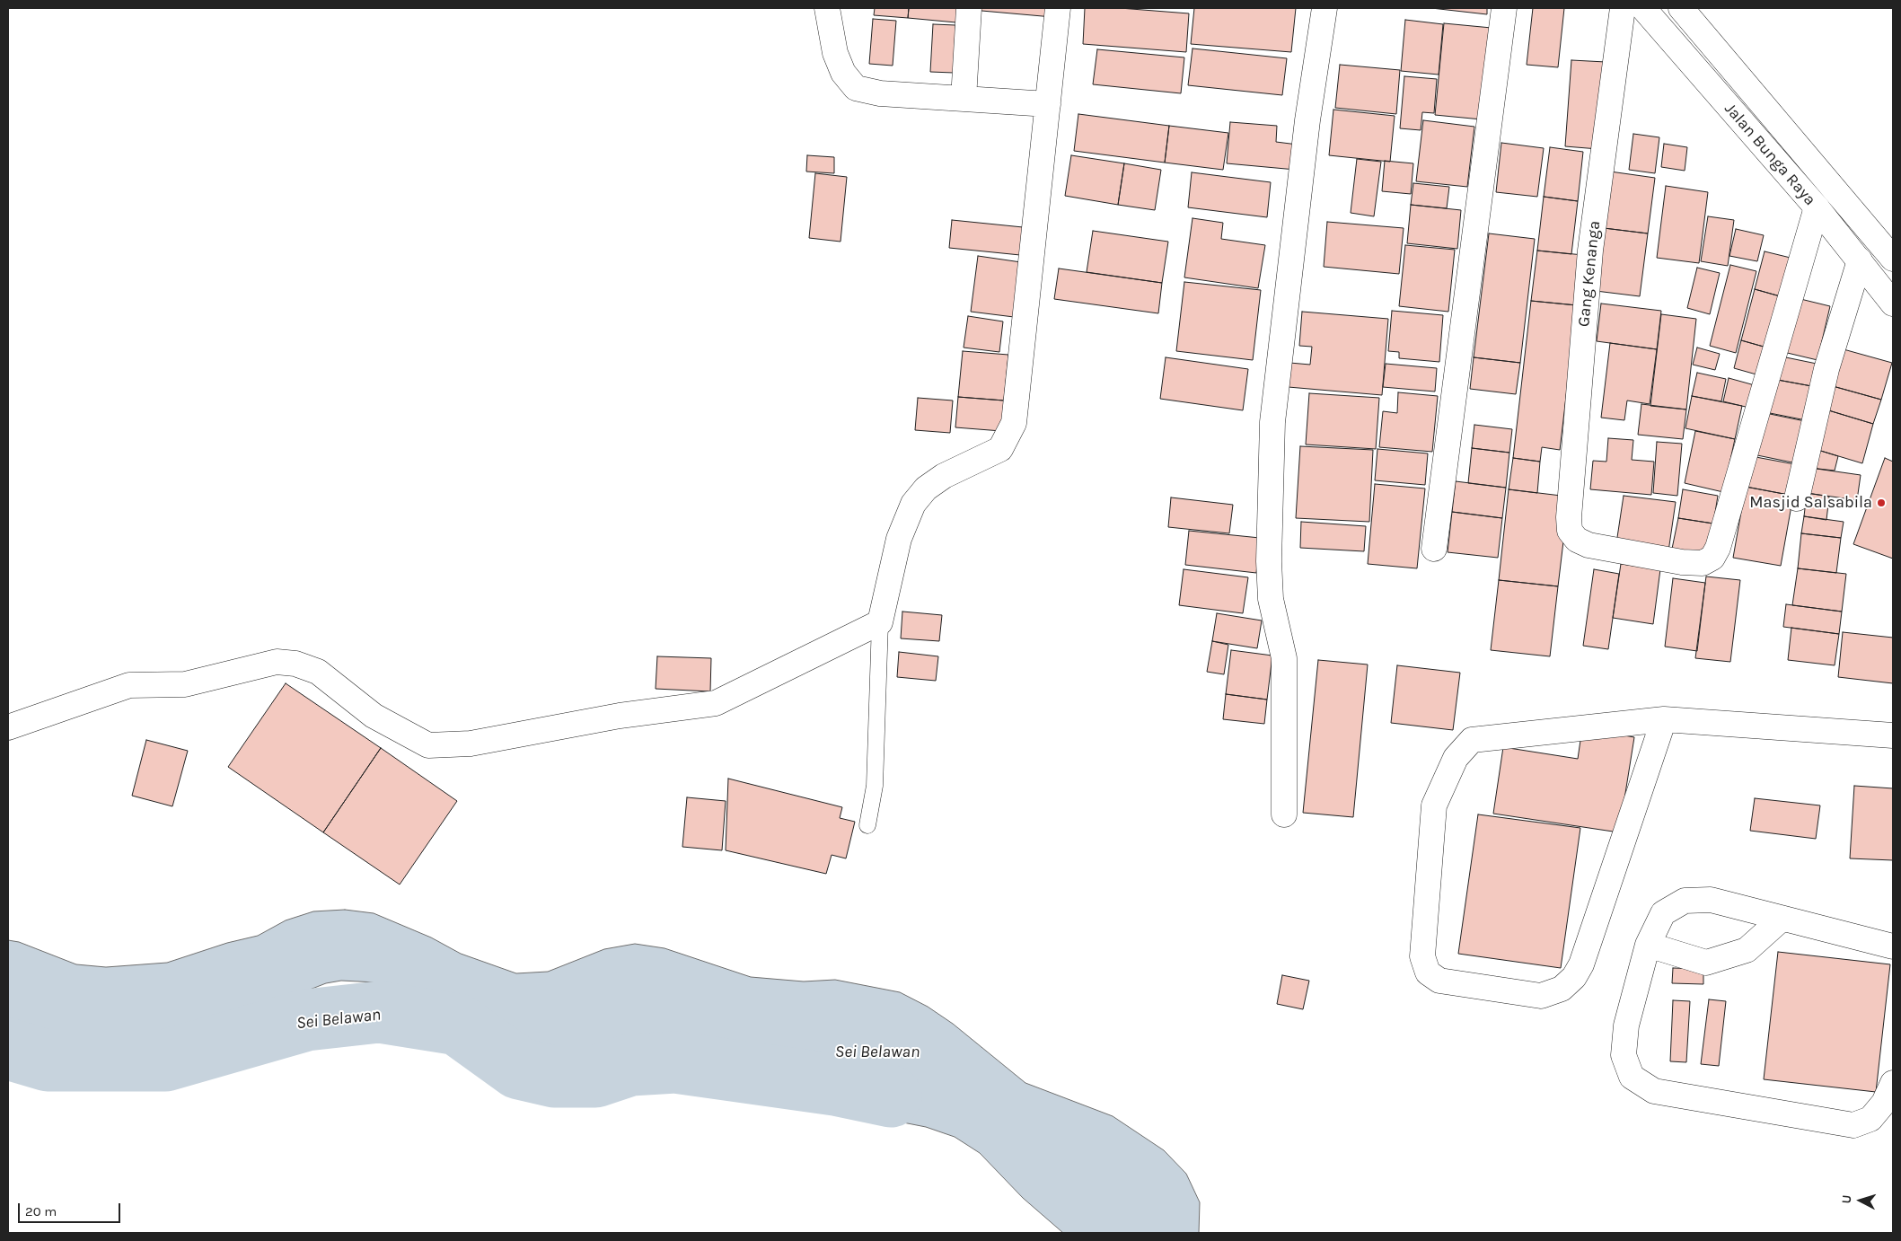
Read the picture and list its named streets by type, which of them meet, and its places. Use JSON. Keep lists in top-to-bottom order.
{
  "streets": {
    "street": ["Jalan Bunga Raya", "Gang Kenanga"]
  },
  "crossings": [
    ["Jalan Bunga Raya", "Gang Kenanga"]
  ],
  "water": ["Sei Belawan"],
  "places": ["Masjid Salsabila"],
  "scale_bar": "20 m",
  "north": "left"
}
